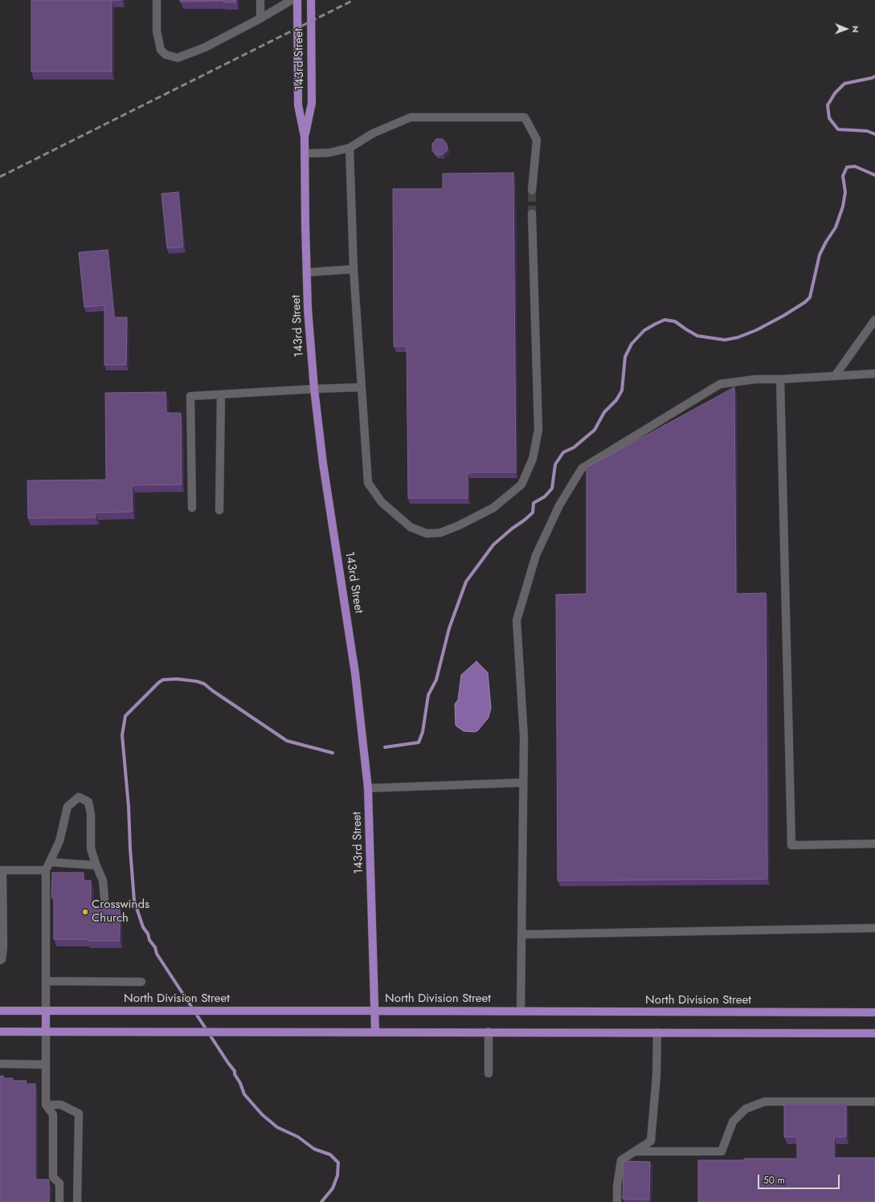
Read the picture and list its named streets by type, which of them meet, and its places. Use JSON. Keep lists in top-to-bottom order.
{
  "streets": {
    "main road": ["143rd Street", "North Division Street"]
  },
  "crossings": [
    ["143rd Street", "North Division Street"]
  ],
  "places": ["Crosswinds Church"],
  "scale_bar": "50 m",
  "north": "right"
}
